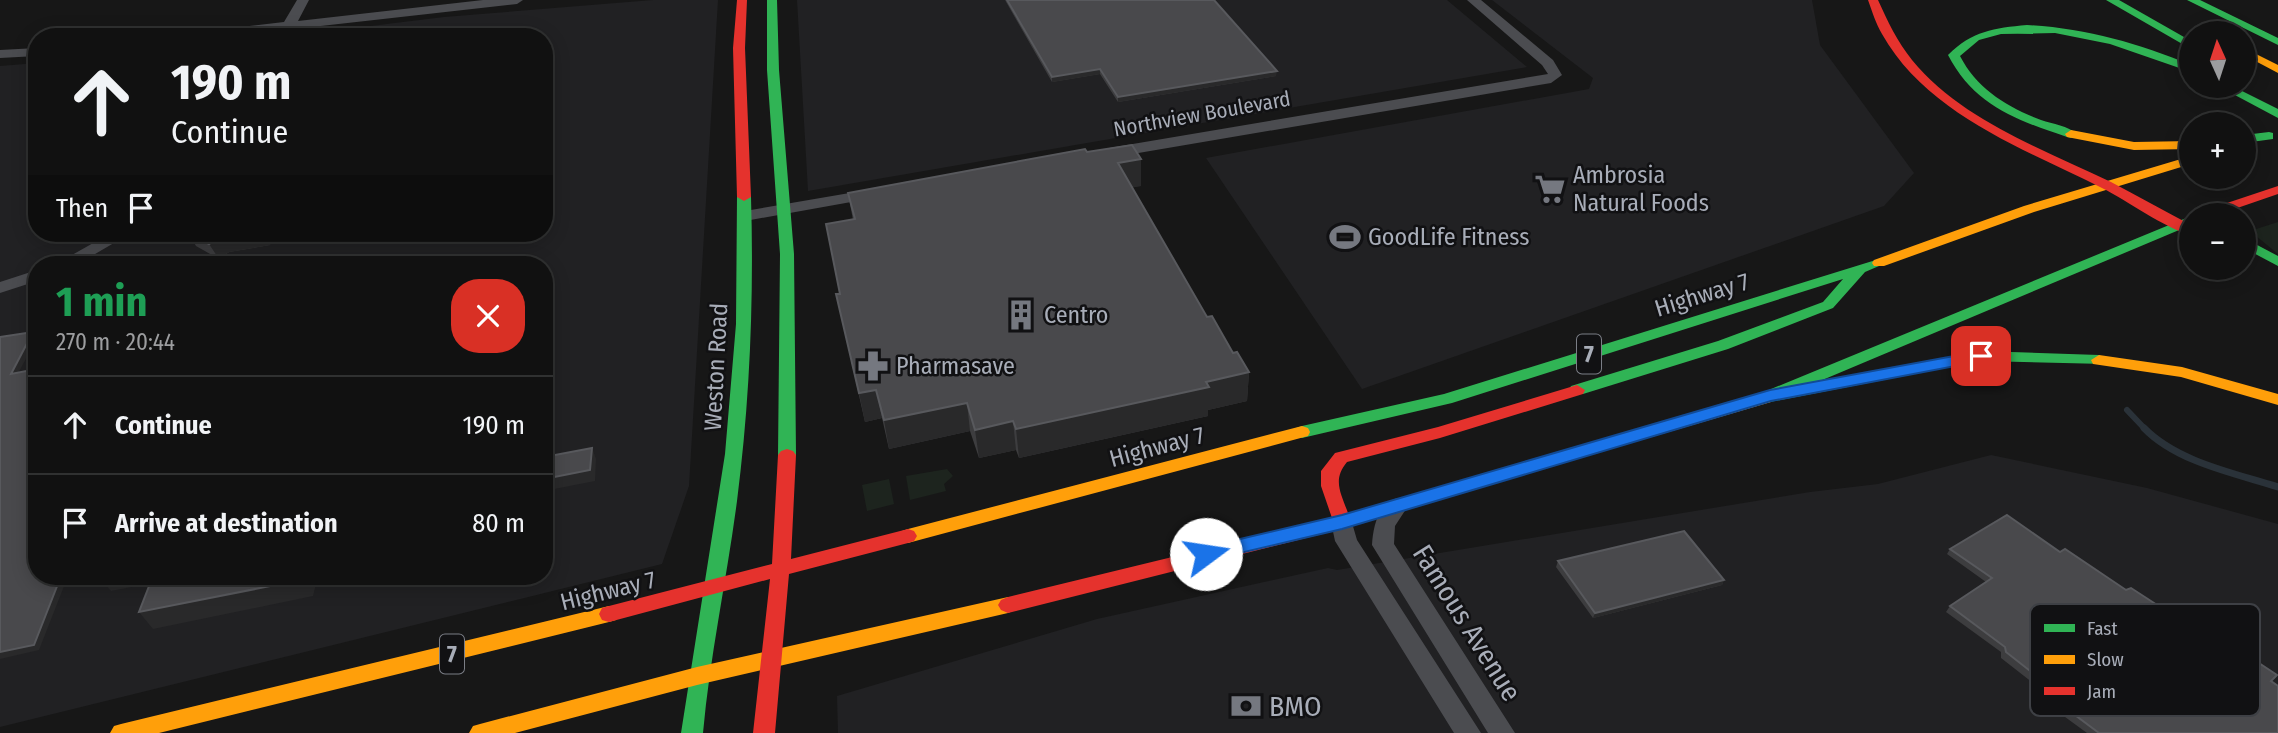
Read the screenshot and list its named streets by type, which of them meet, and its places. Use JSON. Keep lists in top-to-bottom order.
{
  "streets": {
    "main road": ["Highway 7", "7", "Weston Road"],
    "street": ["Northview Boulevard", "Famous Avenue"]
  },
  "crossings": [
    ["Highway 7", "Weston Road"]
  ],
  "places": {
    "supermarket": ["Ambrosia Natural Foods"],
    "sports": ["GoodLife Fitness"],
    "building": ["Centro"],
    "pharmacy": ["Pharmasave"],
    "bank": ["BMO"]
  },
  "legend": ["Fast", "Slow", "Jam"],
  "north": "top",
  "page": {
    "map_buttons": ["+", "−"],
    "turn": ["190 m", "Continue"],
    "then": "Then",
    "heading": ["1 min", "270 m · 20:44"],
    "list": [
      {
        "name": "Continue",
        "value": "190 m"
      },
      {
        "name": "Arrive at destination",
        "value": "80 m"
      }
    ]
  }
}
